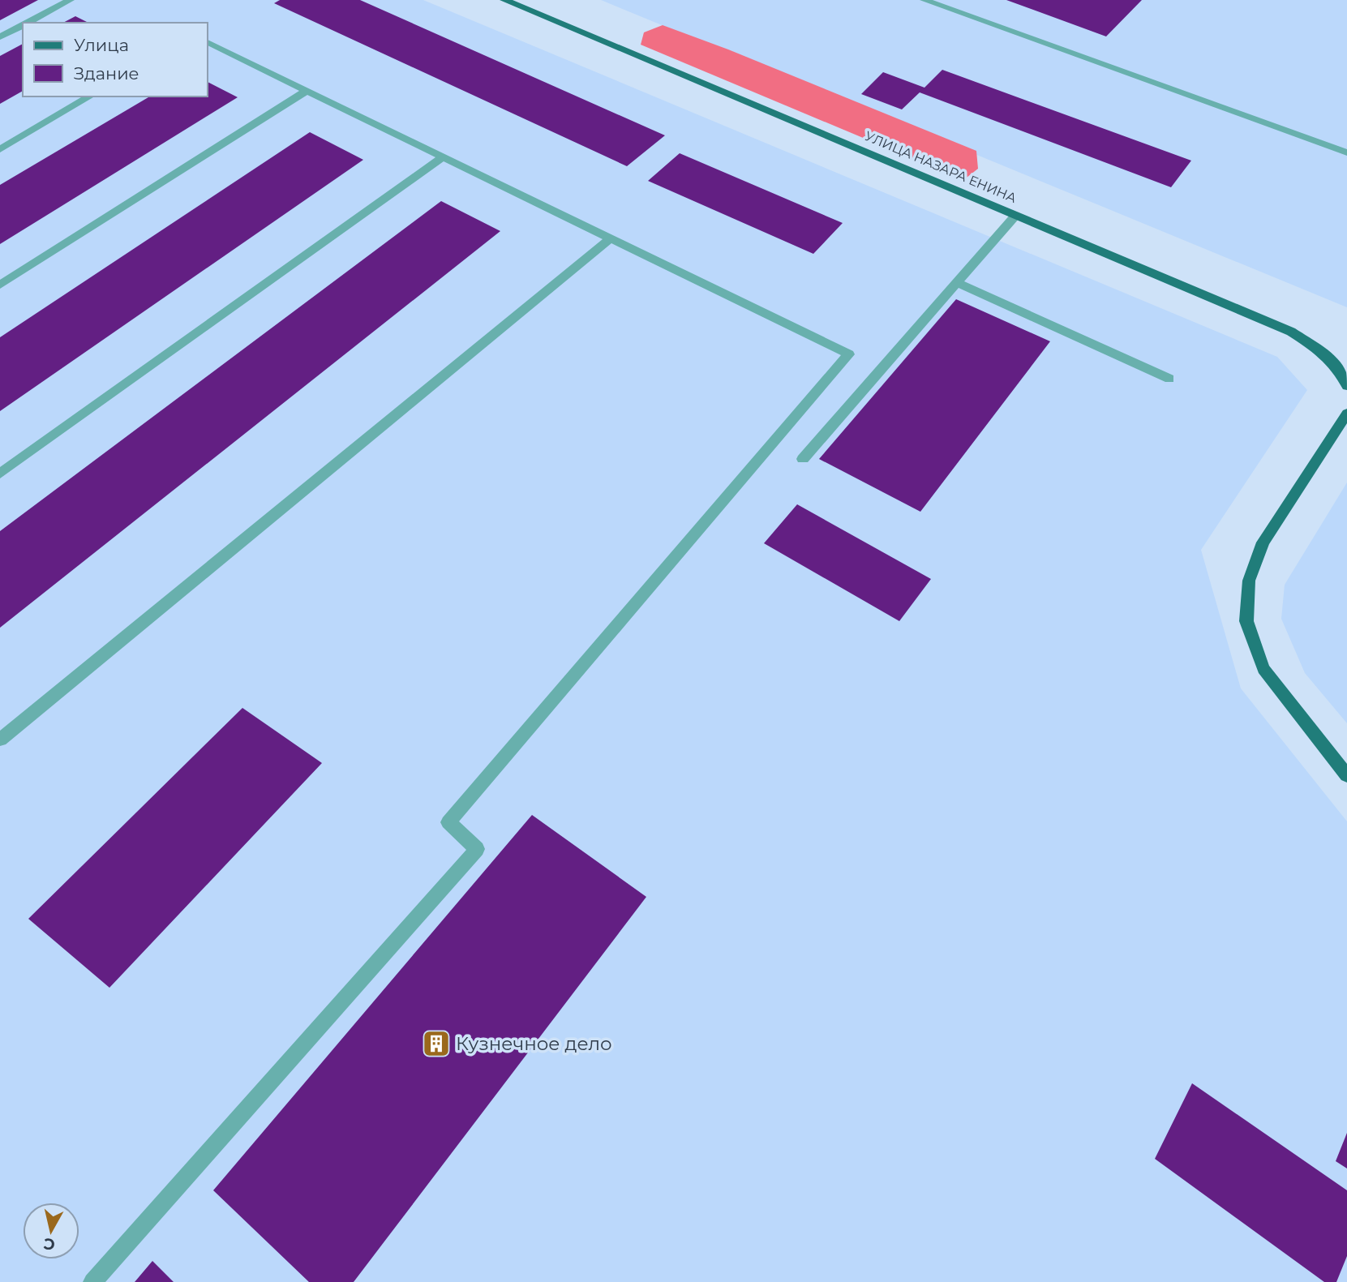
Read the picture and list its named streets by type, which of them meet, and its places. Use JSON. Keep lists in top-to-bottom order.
{
  "streets": {
    "main road": ["УЛИЦА НАЗАРА ЕНИНА"]
  },
  "places": {
    "building": ["Кузнечное дело"]
  },
  "legend": ["Улица", "Здание"],
  "north": "bottom"
}
